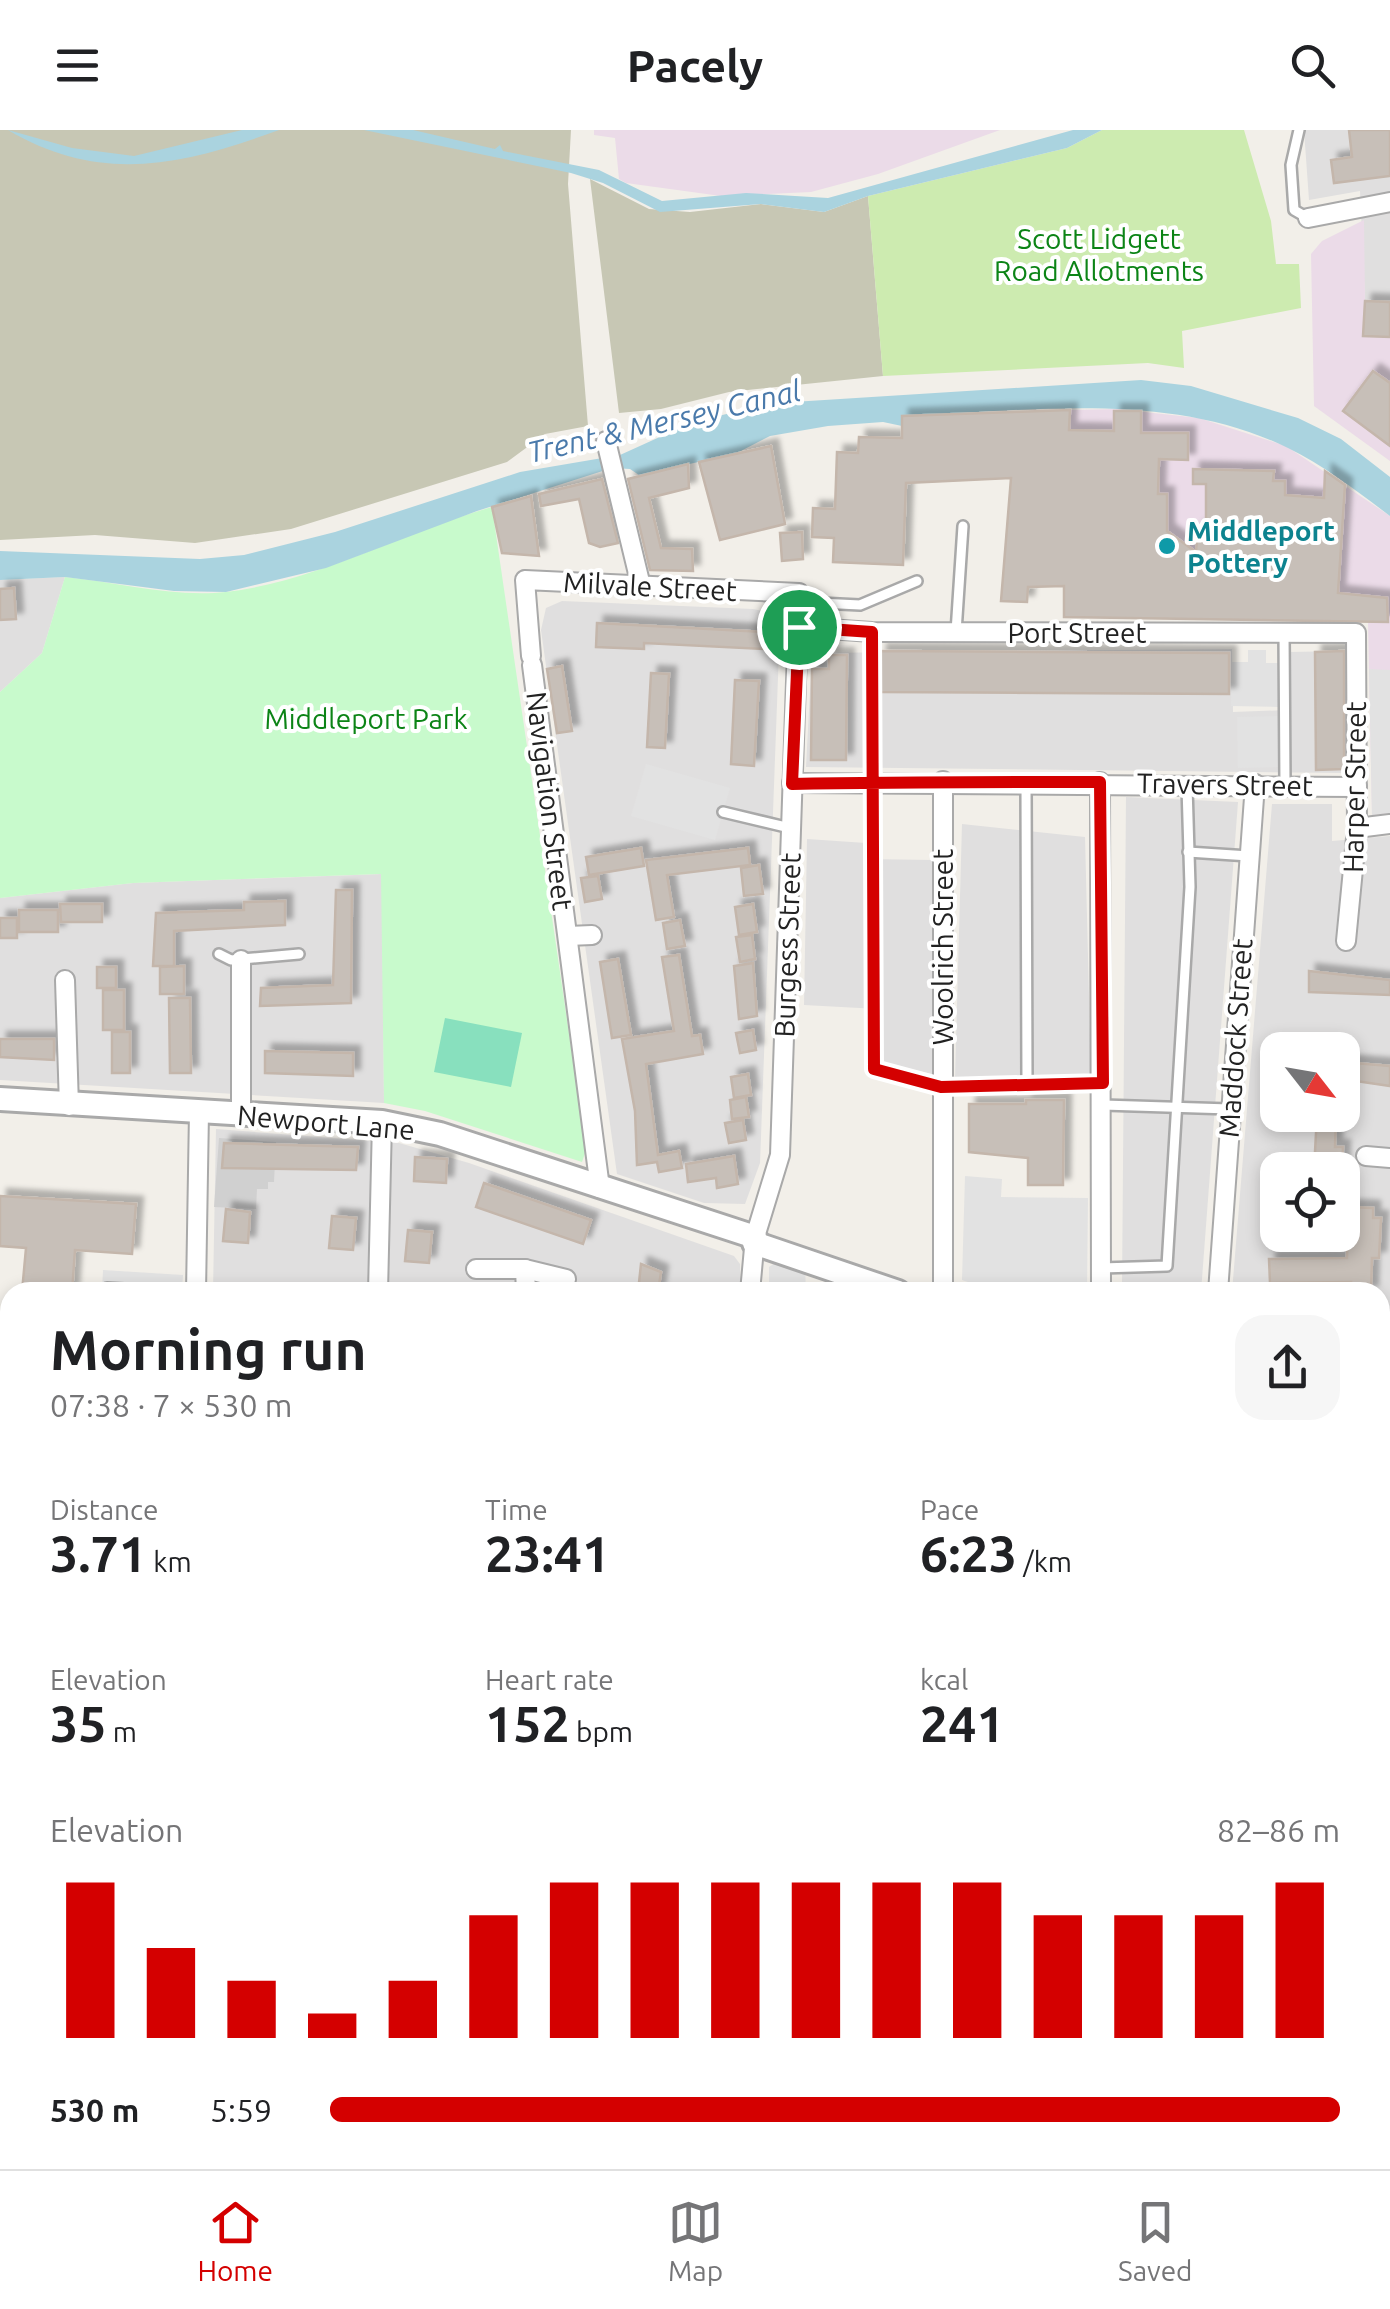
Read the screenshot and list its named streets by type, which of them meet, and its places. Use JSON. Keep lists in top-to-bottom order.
{
  "streets": {
    "street": [
      "Milvale Street",
      "Port Street",
      "Travers Street",
      "Harper Street",
      "Navigation Street",
      "Burgess Street",
      "Woolrich Street",
      "Maddock Street",
      "Newport Lane"
    ]
  },
  "crossings": [
    ["Milvale Street", "Navigation Street"],
    ["Milvale Street", "Burgess Street"],
    ["Port Street", "Harper Street"],
    ["Port Street", "Burgess Street"],
    ["Travers Street", "Harper Street"],
    ["Travers Street", "Burgess Street"],
    ["Travers Street", "Woolrich Street"],
    ["Travers Street", "Maddock Street"],
    ["Navigation Street", "Newport Lane"],
    ["Burgess Street", "Newport Lane"]
  ],
  "water": ["Trent & Mersey Canal"],
  "parks": ["Scott Lidgett Road Allotments", "Middleport Park"],
  "places": ["Middleport Pottery"],
  "north": "bottom right",
  "page": {
    "header": "Pacely",
    "heading": ["Morning run", "07:38 · 7 × 530 m"],
    "stats": [
      ["Distance", "3.71 km"],
      ["Time", "23:41"],
      ["Pace", "6:23 /km"],
      ["Elevation", "35 m"],
      ["Heart rate", "152 bpm"],
      ["kcal", "241"]
    ],
    "chart": ["Elevation", "82–86 m"],
    "list": [
      {
        "name": "530 m",
        "note": "5:59"
      }
    ],
    "tabs": ["Home", "Map", "Saved"]
  }
}
